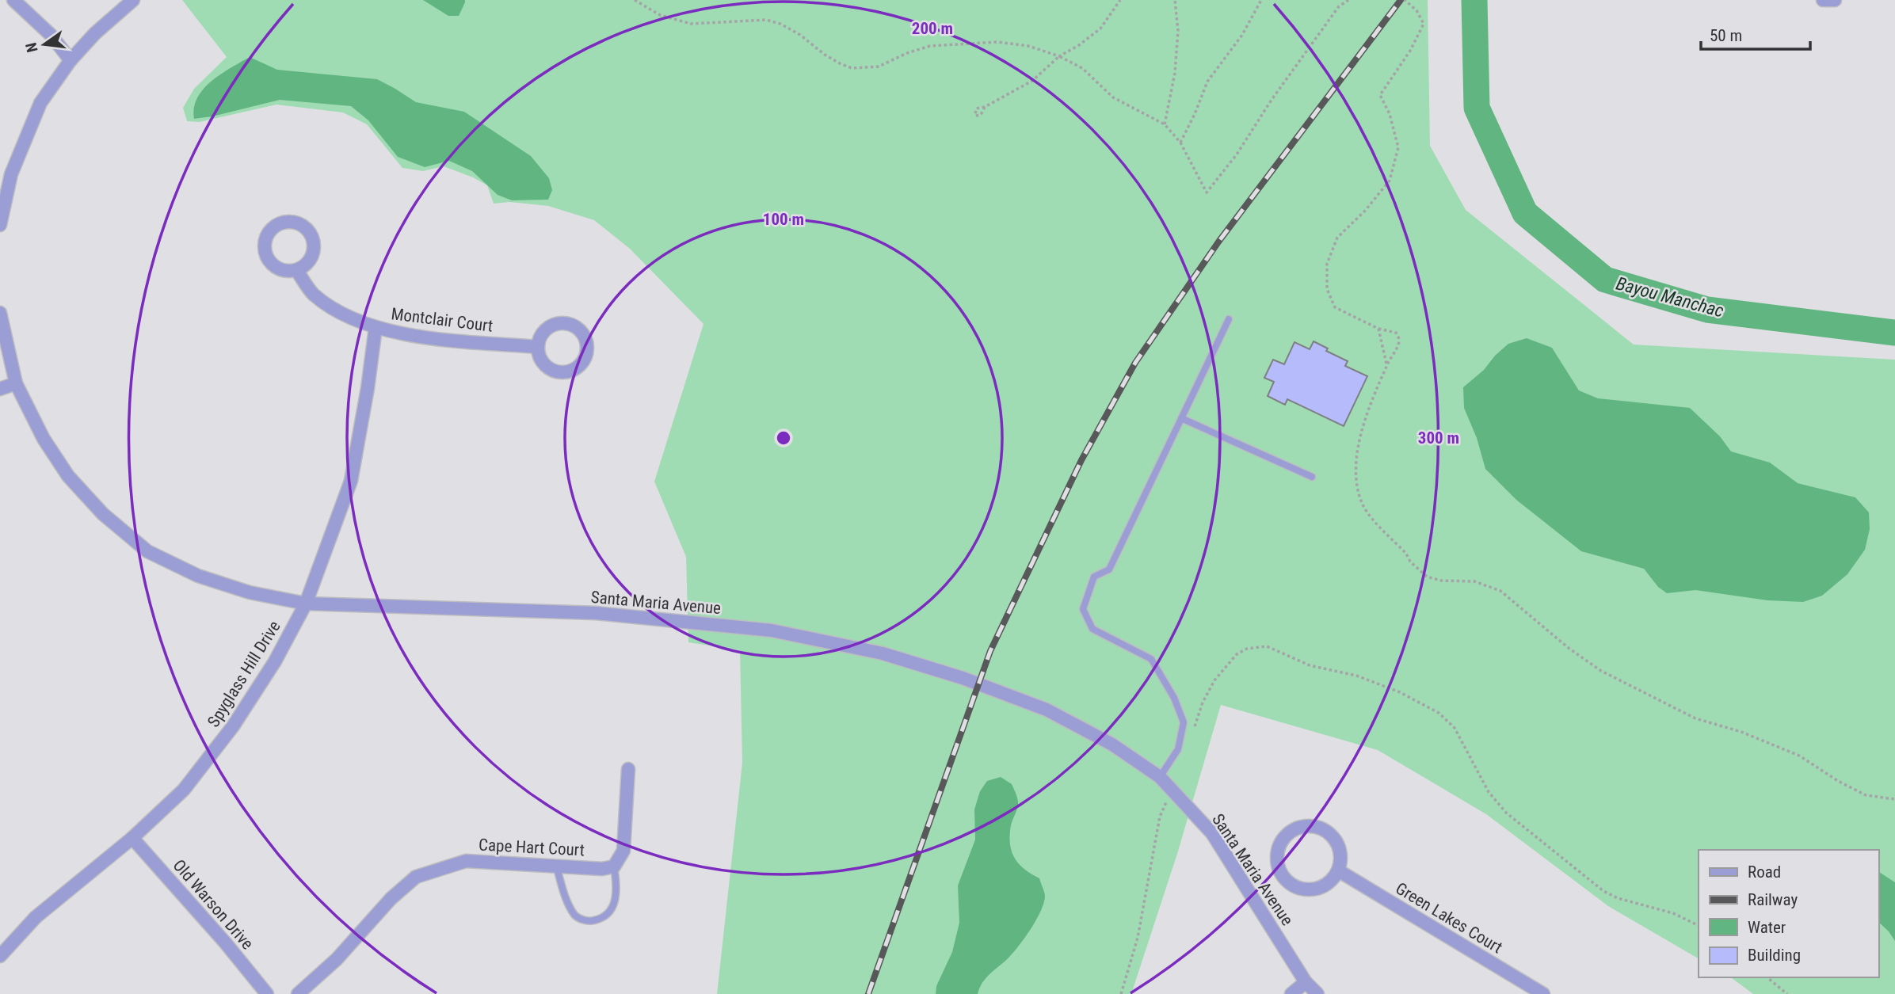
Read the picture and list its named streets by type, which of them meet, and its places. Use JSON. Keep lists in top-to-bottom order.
{
  "streets": {
    "street": [
      "Montclair Court",
      "Santa Maria Avenue",
      "Spyglass Hill Drive",
      "Cape Hart Court",
      "Old Warson Drive",
      "Green Lakes Court"
    ]
  },
  "crossings": [
    ["Montclair Court", "Spyglass Hill Drive"],
    ["Santa Maria Avenue", "Spyglass Hill Drive"],
    ["Spyglass Hill Drive", "Old Warson Drive"]
  ],
  "water": ["Bayou Manchac"],
  "legend": [
    "Road",
    "Railway",
    "Water",
    "Building"
  ],
  "scale_bar": "50 m",
  "north": "left",
  "rings": ["200 m", "100 m", "300 m"]
}
